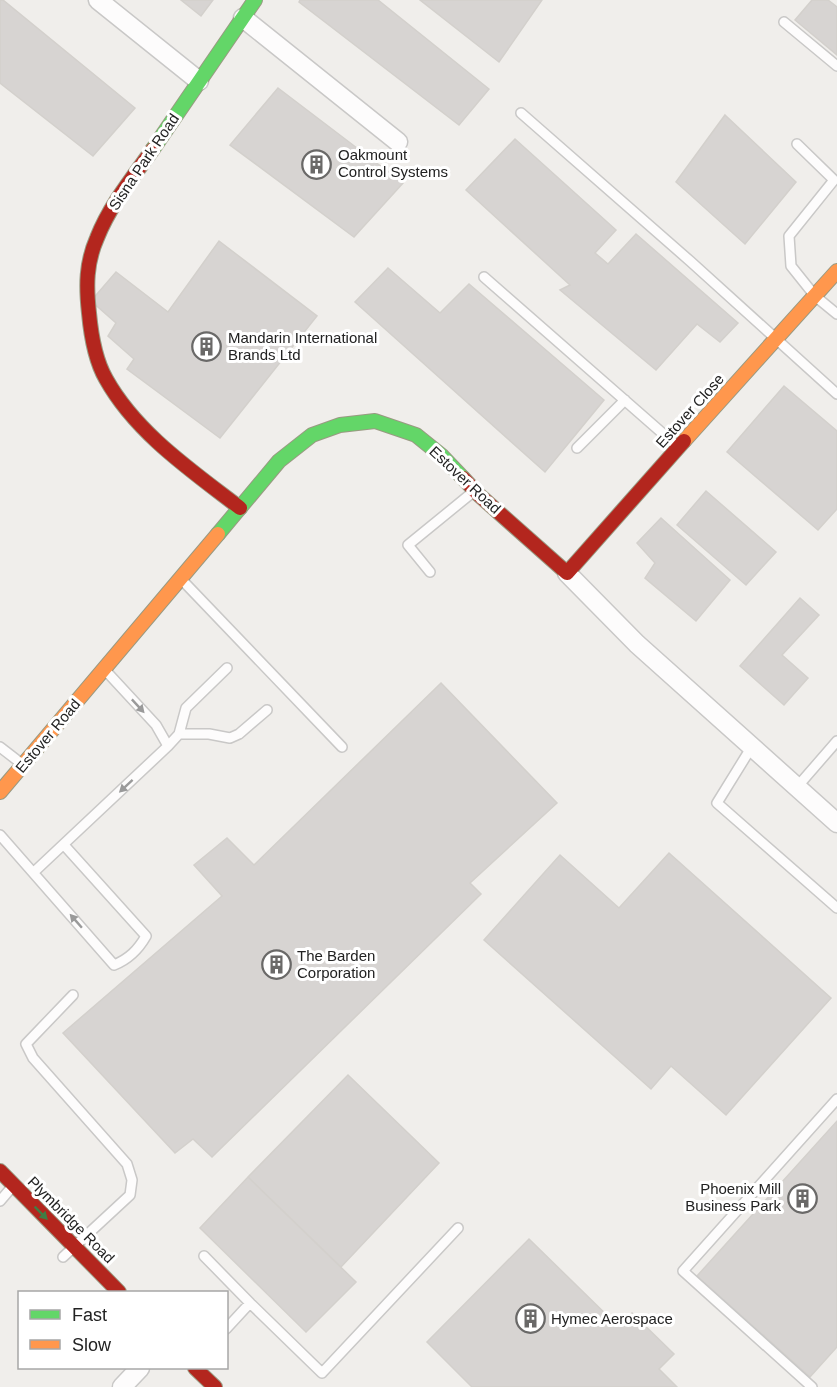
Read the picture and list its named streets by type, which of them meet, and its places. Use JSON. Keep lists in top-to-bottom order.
{
  "streets": {
    "street": [
      "Sisna Park Road",
      "Estover Close",
      "Estover Road",
      "Plymbridge Road"
    ]
  },
  "crossings": [
    ["Sisna Park Road", "Estover Road"],
    ["Estover Close", "Estover Road"]
  ],
  "one_way": ["Plymbridge Road"],
  "places": {
    "building": [
      "Oakmount Control Systems",
      "Mandarin International Brands Ltd",
      "The Barden Corporation",
      "Phoenix Mill Business Park",
      "Hymec Aerospace"
    ]
  },
  "legend": ["Fast", "Slow"]
}
